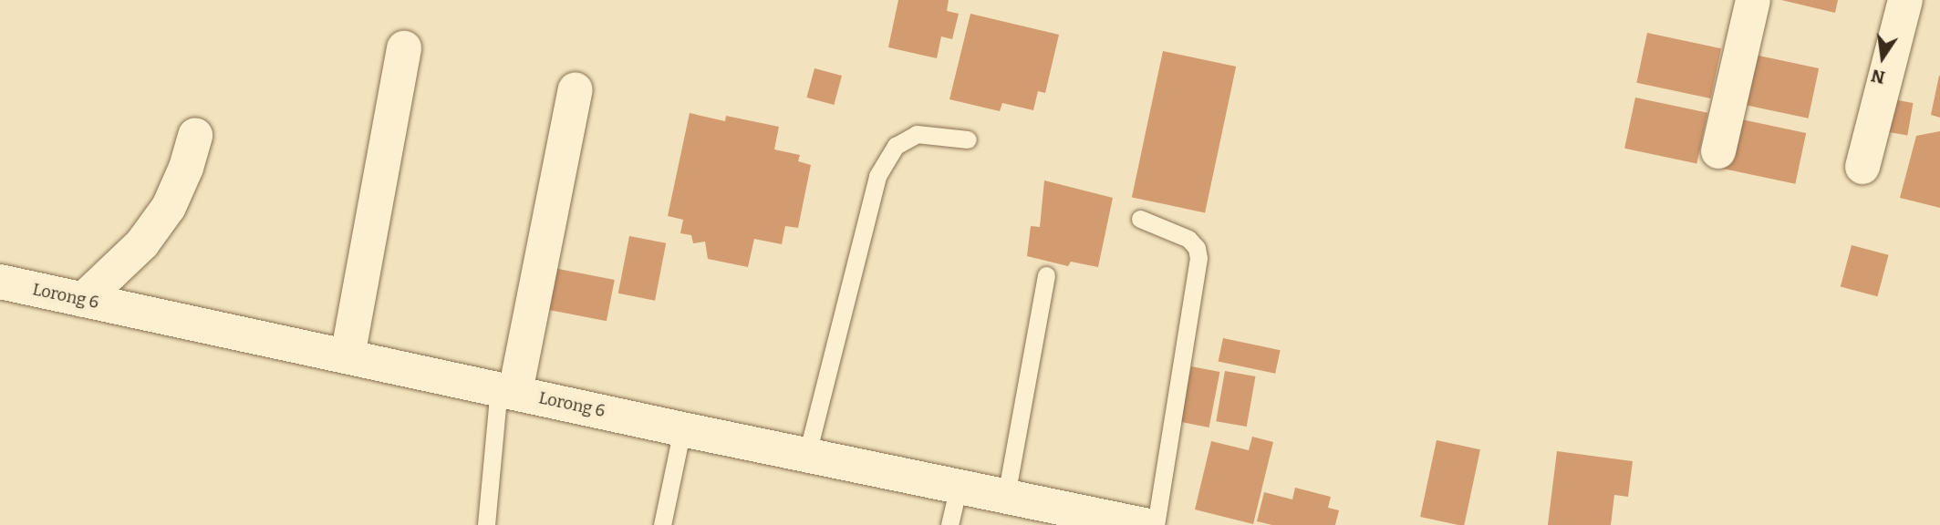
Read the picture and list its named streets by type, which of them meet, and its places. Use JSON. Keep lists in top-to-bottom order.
{
  "streets": {
    "street": ["Lorong 6"]
  },
  "north": "bottom"
}
